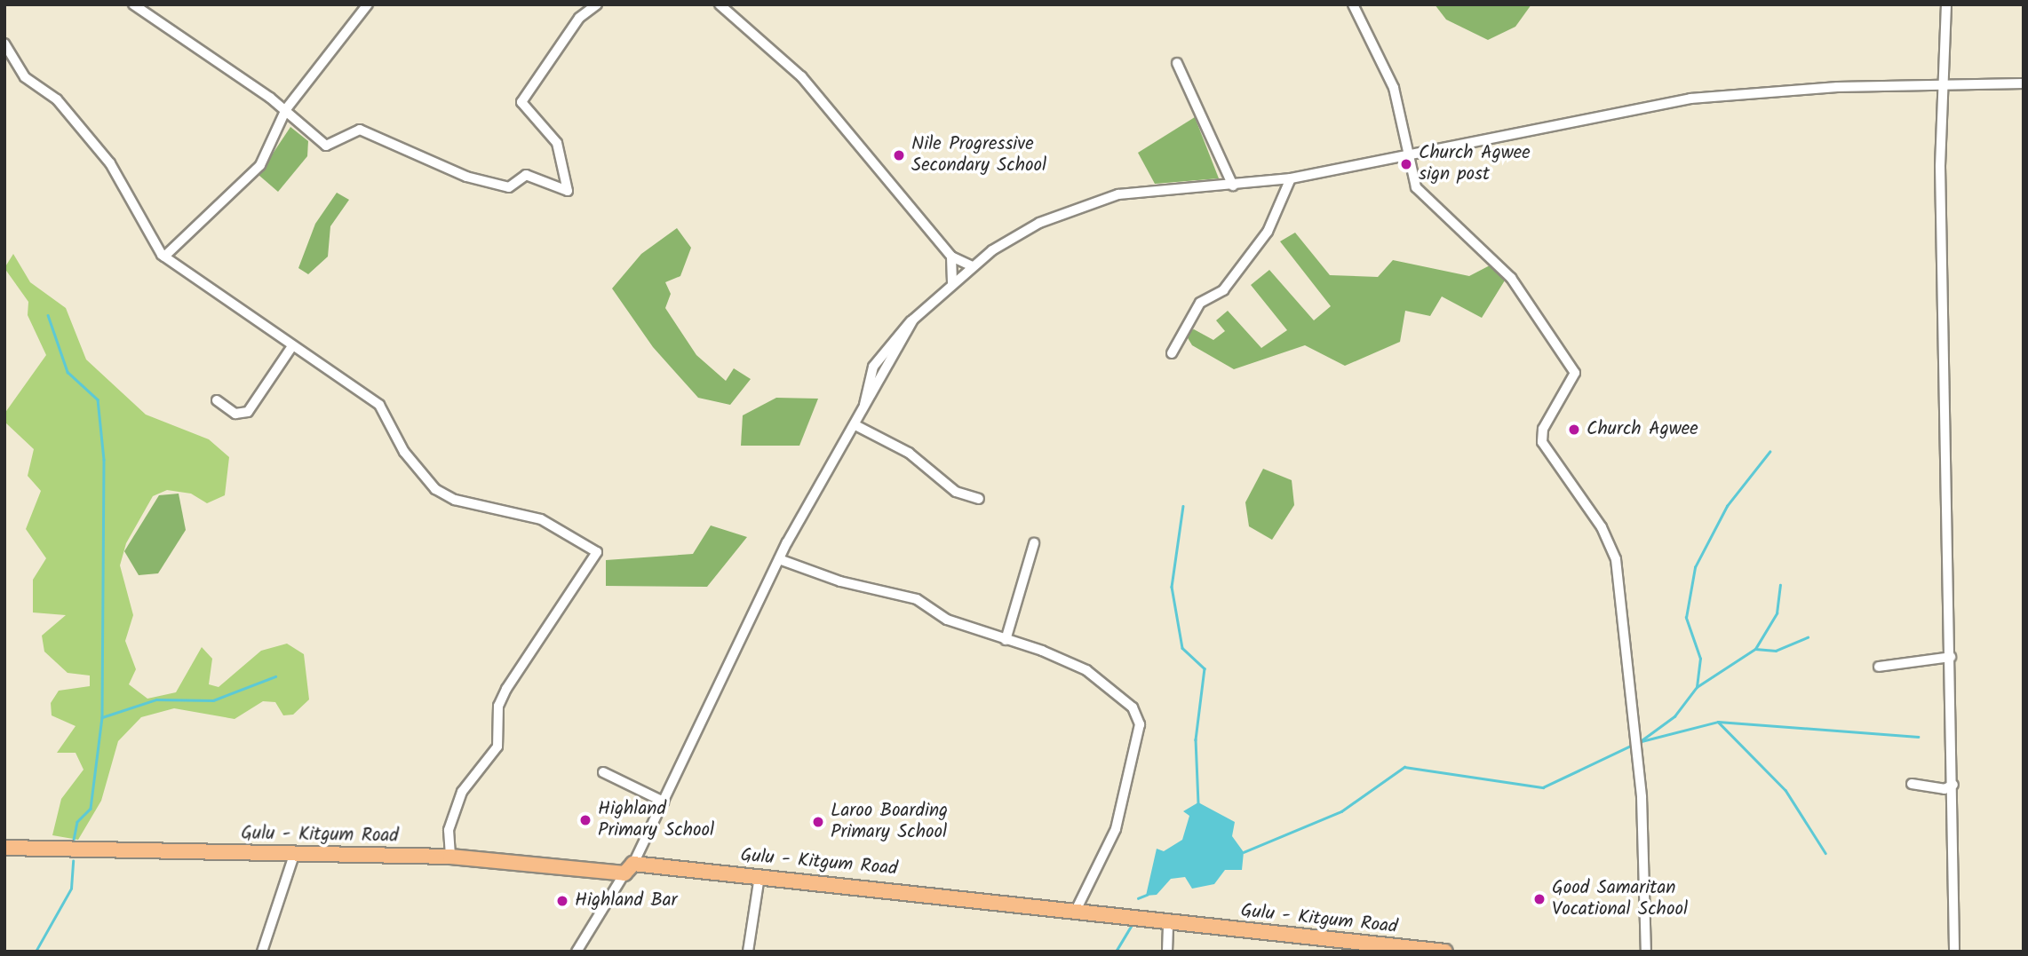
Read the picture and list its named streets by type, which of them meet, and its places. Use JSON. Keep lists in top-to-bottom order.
{
  "streets": {
    "main road": ["Gulu - Kitgum Road"]
  },
  "places": [
    "Nile Progressive Secondary School",
    "Church Agwee sign post",
    "Church Agwee",
    "Highland Primary School",
    "Laroo Boarding Primary School",
    "Good Samaritan Vocational School",
    "Highland Bar"
  ]
}
